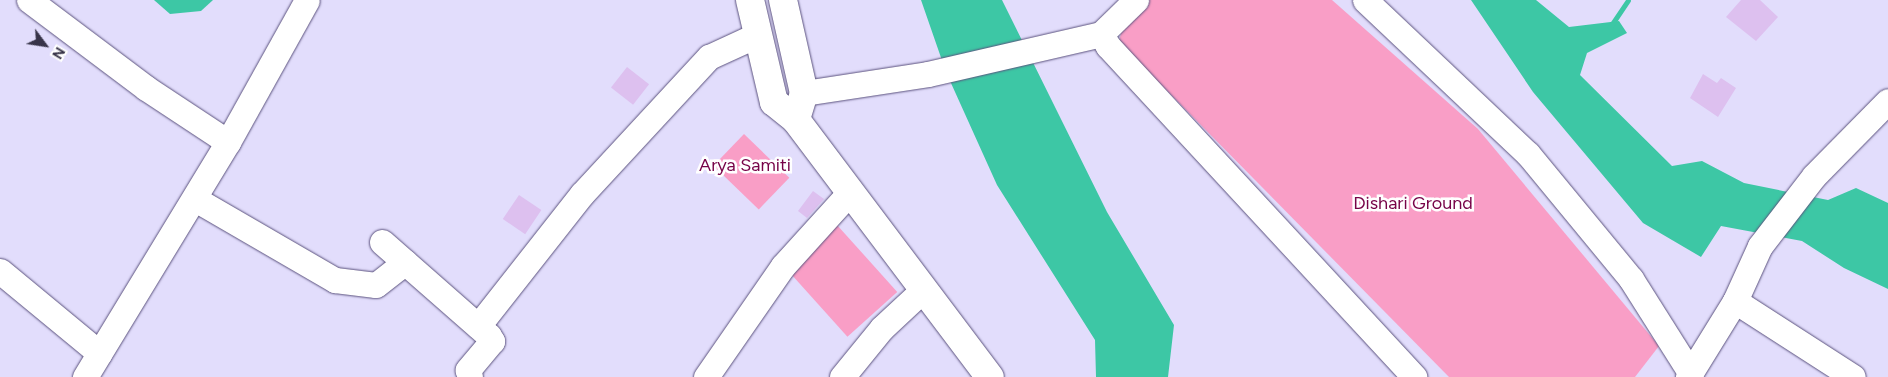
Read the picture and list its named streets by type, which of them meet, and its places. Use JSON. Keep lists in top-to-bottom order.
{
  "parks": ["Arya Samiti", "Dishari Ground"],
  "north": "bottom right"
}
